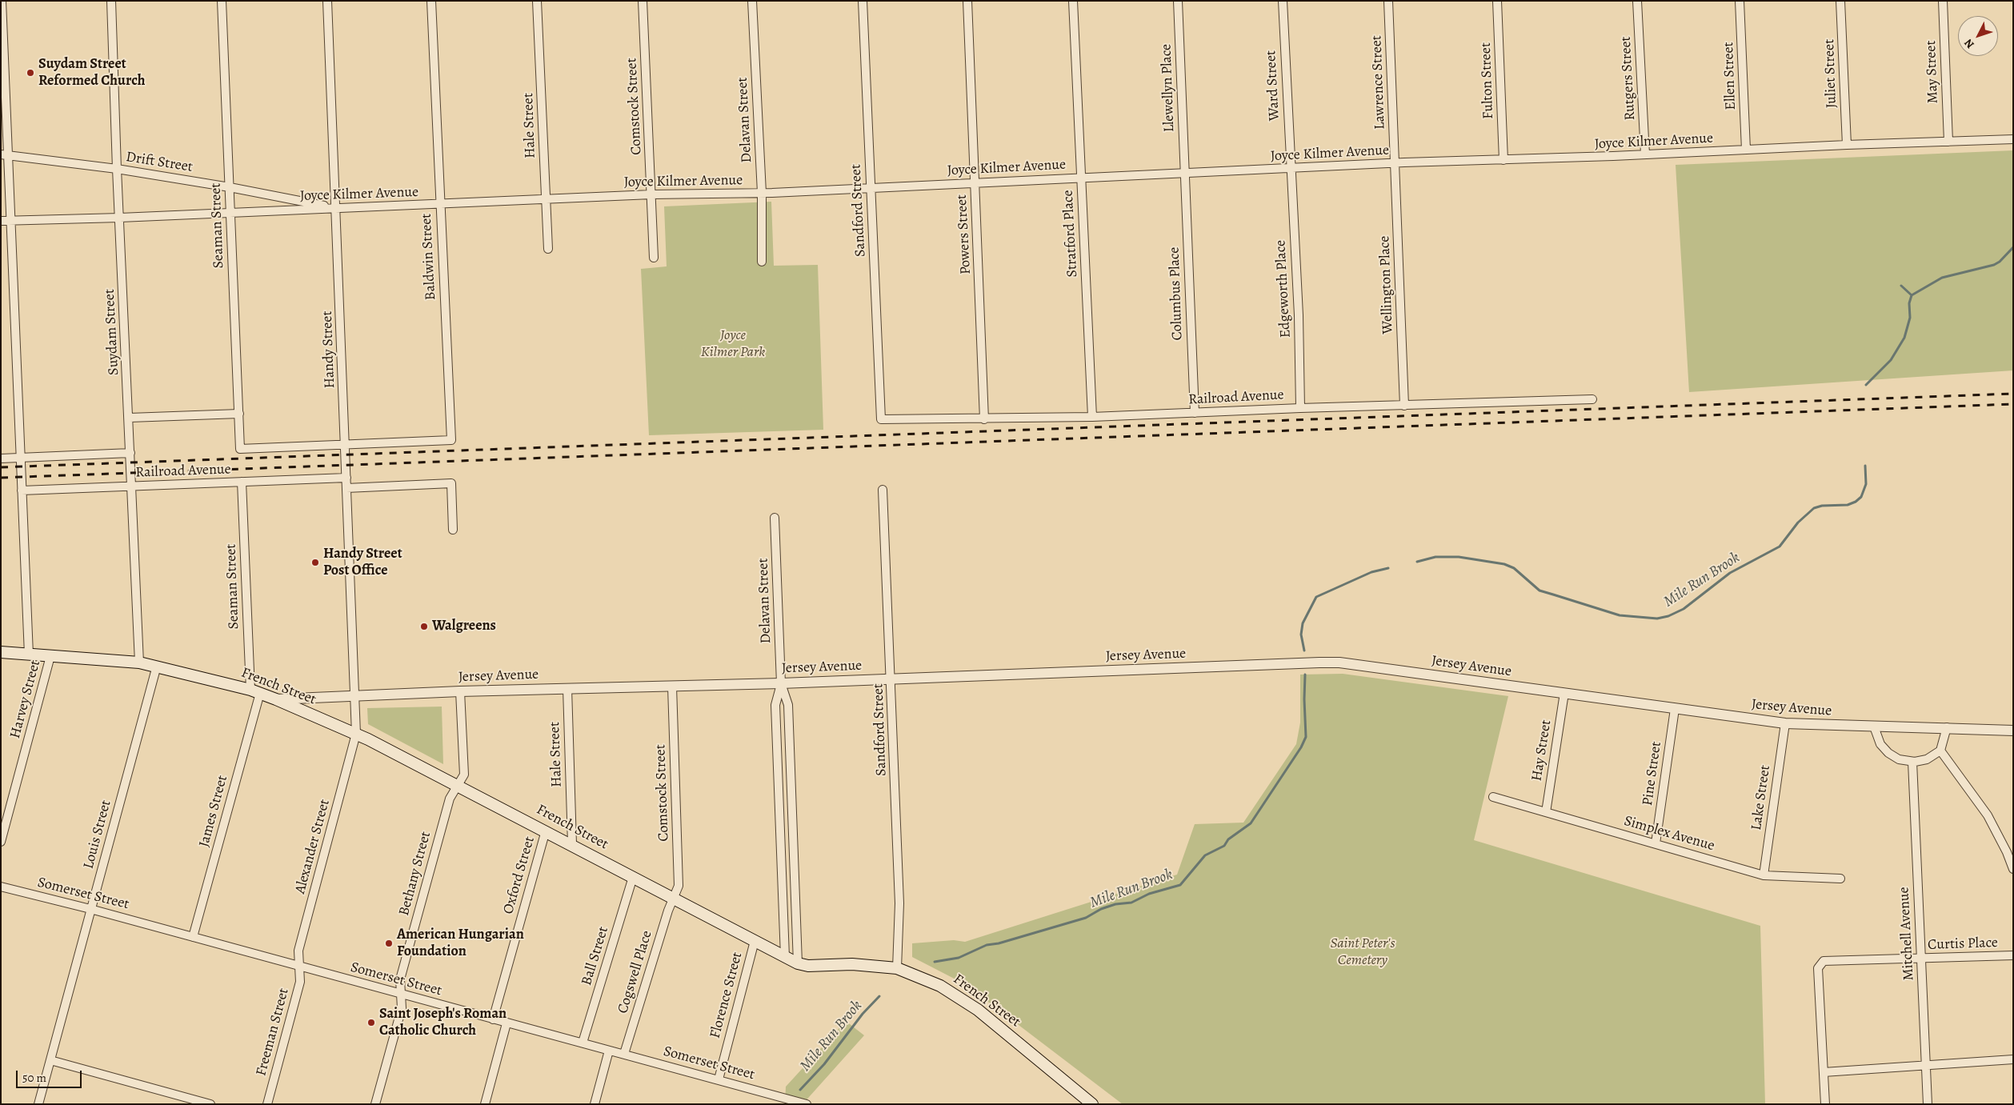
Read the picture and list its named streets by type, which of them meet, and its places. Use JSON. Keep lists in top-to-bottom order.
{
  "streets": {
    "main road": ["French Street"],
    "street": [
      "May Street",
      "Juliet Street",
      "Ellen Street",
      "Rutgers Street",
      "Fulton Street",
      "Lawrence Street",
      "Ward Street",
      "Llewellyn Place",
      "Comstock Street",
      "Delavan Street",
      "Hale Street",
      "Joyce Kilmer Avenue",
      "Drift Street",
      "Sandford Street",
      "Seaman Street",
      "Stratford Place",
      "Powers Street",
      "Baldwin Street",
      "Wellington Place",
      "Edgeworth Place",
      "Columbus Place",
      "Suydam Street",
      "Handy Street",
      "Railroad Avenue",
      "Jersey Avenue",
      "Harvey Street",
      "Hay Street",
      "Pine Street",
      "Lake Street",
      "James Street",
      "Simplex Avenue",
      "Louis Street",
      "Alexander Street",
      "Bethany Street",
      "Oxford Street",
      "Somerset Street",
      "Mitchell Avenue",
      "Curtis Place",
      "Ball Street",
      "Cogswell Place",
      "Florence Street",
      "Freeman Street"
    ]
  },
  "crossings": [
    ["May Street", "Joyce Kilmer Avenue"],
    ["Juliet Street", "Joyce Kilmer Avenue"],
    ["Ellen Street", "Joyce Kilmer Avenue"],
    ["Rutgers Street", "Joyce Kilmer Avenue"],
    ["Fulton Street", "Joyce Kilmer Avenue"],
    ["Lawrence Street", "Joyce Kilmer Avenue"],
    ["Lawrence Street", "Wellington Place"],
    ["Ward Street", "Joyce Kilmer Avenue"],
    ["Ward Street", "Edgeworth Place"],
    ["Llewellyn Place", "Joyce Kilmer Avenue"],
    ["Llewellyn Place", "Columbus Place"],
    ["Comstock Street", "Joyce Kilmer Avenue"],
    ["Comstock Street", "Jersey Avenue"],
    ["Comstock Street", "French Street"],
    ["Comstock Street", "Cogswell Place"],
    ["Delavan Street", "Joyce Kilmer Avenue"],
    ["Delavan Street", "Jersey Avenue"],
    ["Delavan Street", "French Street"],
    ["Hale Street", "Joyce Kilmer Avenue"],
    ["Hale Street", "Jersey Avenue"],
    ["Hale Street", "French Street"],
    ["Joyce Kilmer Avenue", "Drift Street"],
    ["Joyce Kilmer Avenue", "Sandford Street"],
    ["Joyce Kilmer Avenue", "Seaman Street"],
    ["Joyce Kilmer Avenue", "Stratford Place"],
    ["Joyce Kilmer Avenue", "Powers Street"],
    ["Joyce Kilmer Avenue", "Baldwin Street"],
    ["Joyce Kilmer Avenue", "Wellington Place"],
    ["Joyce Kilmer Avenue", "Edgeworth Place"],
    ["Joyce Kilmer Avenue", "Columbus Place"],
    ["Joyce Kilmer Avenue", "Suydam Street"],
    ["Joyce Kilmer Avenue", "Handy Street"],
    ["Drift Street", "Seaman Street"],
    ["Drift Street", "Suydam Street"],
    ["Drift Street", "Handy Street"],
    ["Sandford Street", "Railroad Avenue"],
    ["Sandford Street", "Jersey Avenue"],
    ["Sandford Street", "French Street"],
    ["Seaman Street", "Railroad Avenue"],
    ["Seaman Street", "French Street"],
    ["Seaman Street", "James Street"],
    ["Stratford Place", "Railroad Avenue"],
    ["Powers Street", "Railroad Avenue"],
    ["Baldwin Street", "Railroad Avenue"],
    ["Wellington Place", "Railroad Avenue"],
    ["Edgeworth Place", "Railroad Avenue"],
    ["Columbus Place", "Railroad Avenue"],
    ["Suydam Street", "Railroad Avenue"],
    ["Suydam Street", "French Street"],
    ["Handy Street", "Railroad Avenue"],
    ["Handy Street", "Jersey Avenue"],
    ["Handy Street", "Alexander Street"],
    ["Jersey Avenue", "French Street"],
    ["Jersey Avenue", "Hay Street"],
    ["Jersey Avenue", "Pine Street"],
    ["Jersey Avenue", "Lake Street"],
    ["Jersey Avenue", "Alexander Street"],
    ["French Street", "Harvey Street"],
    ["French Street", "James Street"],
    ["French Street", "Louis Street"],
    ["French Street", "Alexander Street"],
    ["French Street", "Bethany Street"],
    ["French Street", "Oxford Street"],
    ["French Street", "Ball Street"],
    ["French Street", "Cogswell Place"],
    ["French Street", "Florence Street"],
    ["Hay Street", "Simplex Avenue"],
    ["Pine Street", "Simplex Avenue"],
    ["Lake Street", "Simplex Avenue"],
    ["James Street", "Somerset Street"],
    ["Louis Street", "Somerset Street"],
    ["Alexander Street", "Somerset Street"],
    ["Alexander Street", "Freeman Street"],
    ["Bethany Street", "Somerset Street"],
    ["Oxford Street", "Somerset Street"],
    ["Somerset Street", "Ball Street"],
    ["Somerset Street", "Cogswell Place"],
    ["Somerset Street", "Florence Street"],
    ["Somerset Street", "Freeman Street"],
    ["Mitchell Avenue", "Curtis Place"]
  ],
  "water": ["Mile Run Brook"],
  "parks": ["Joyce Kilmer Park", "Saint Peter's Cemetery"],
  "places": [
    "Suydam Street Reformed Church",
    "Handy Street Post Office",
    "Walgreens",
    "American Hungarian Foundation",
    "Saint Joseph's Roman Catholic Church"
  ],
  "scale_bar": "50 m",
  "north": "bottom left"
}
